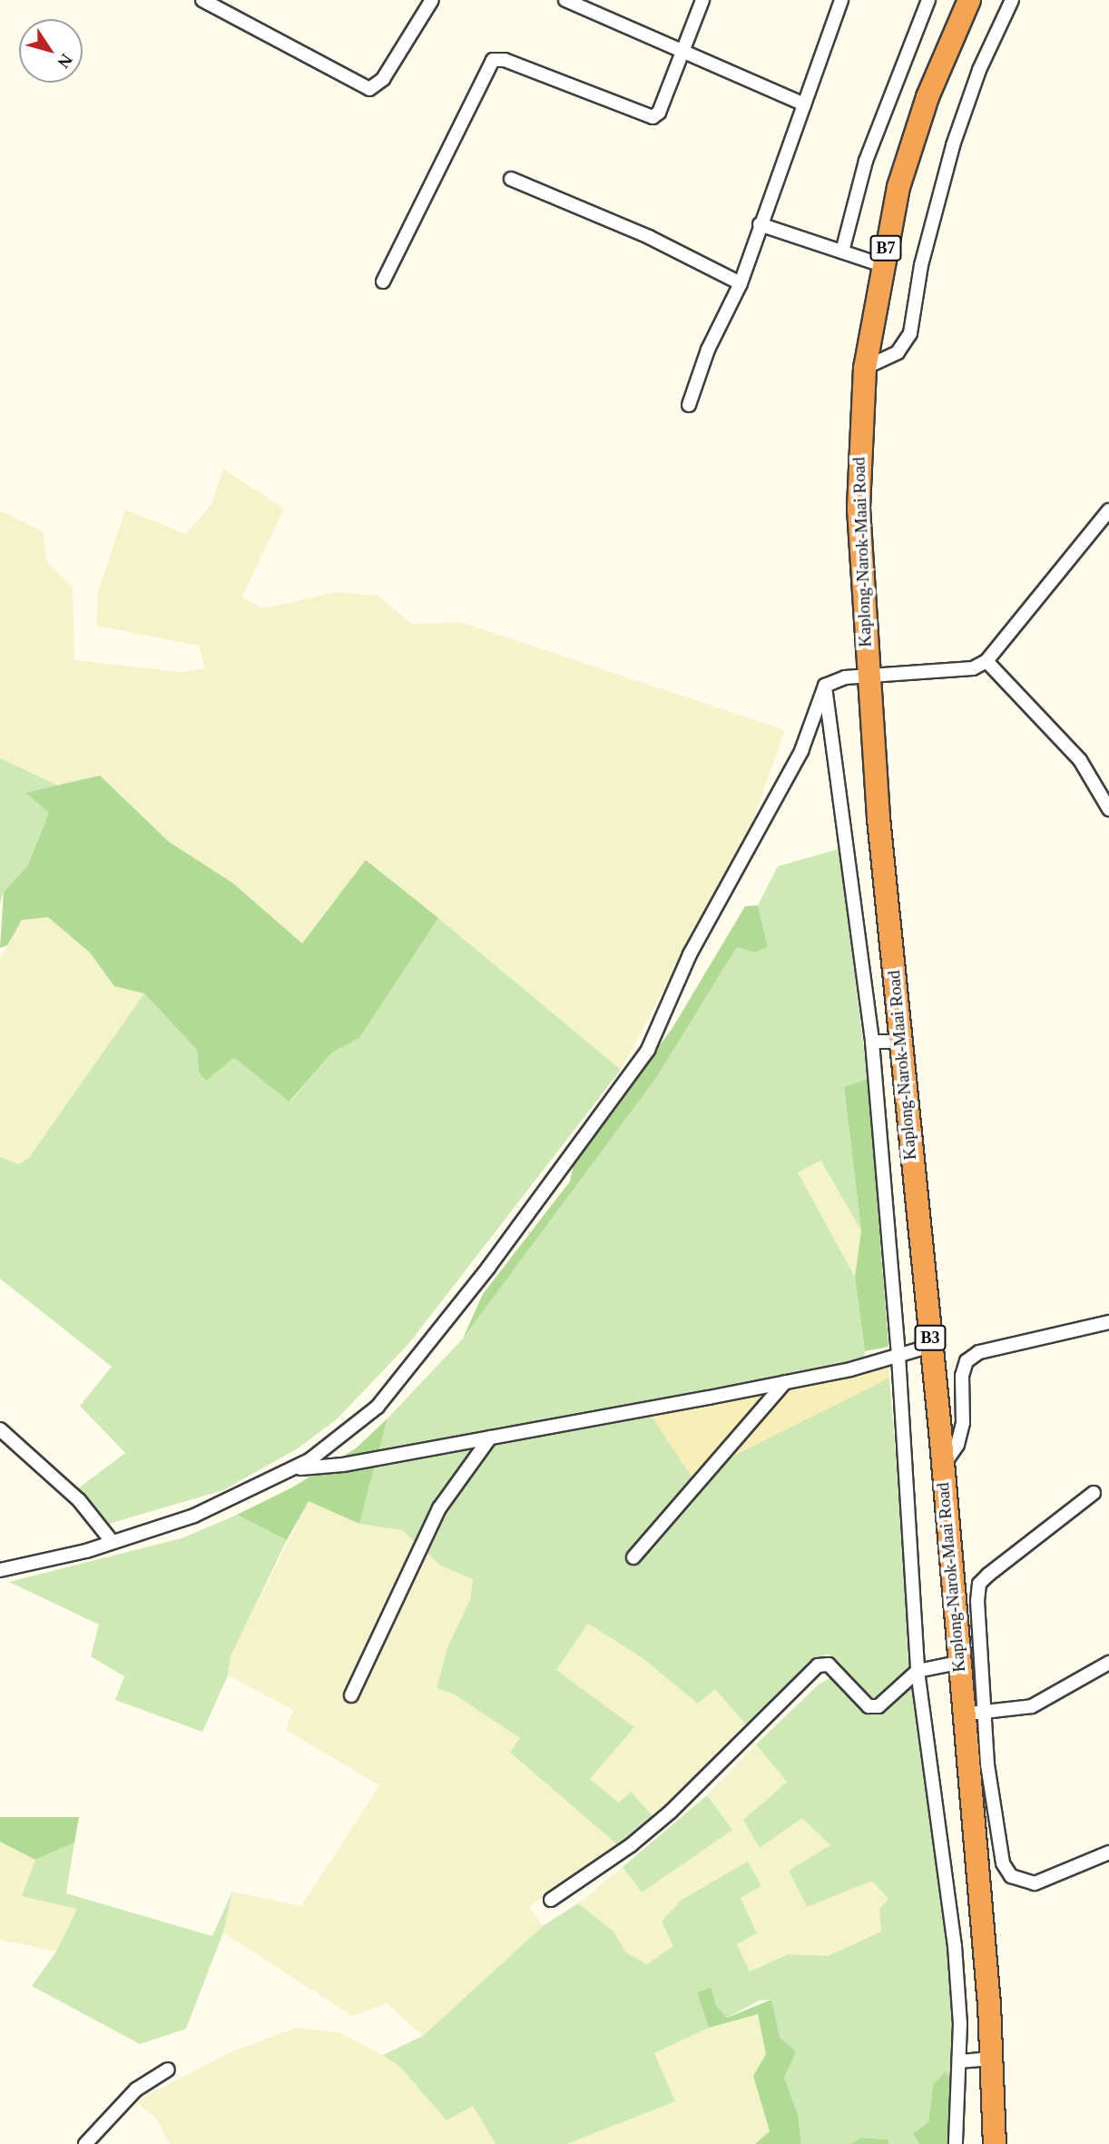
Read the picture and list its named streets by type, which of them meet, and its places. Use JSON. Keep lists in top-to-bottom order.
{
  "streets": {
    "highway": ["B7", "Kaplong-Narok-Maai Road", "B3"]
  },
  "north": "bottom right"
}
